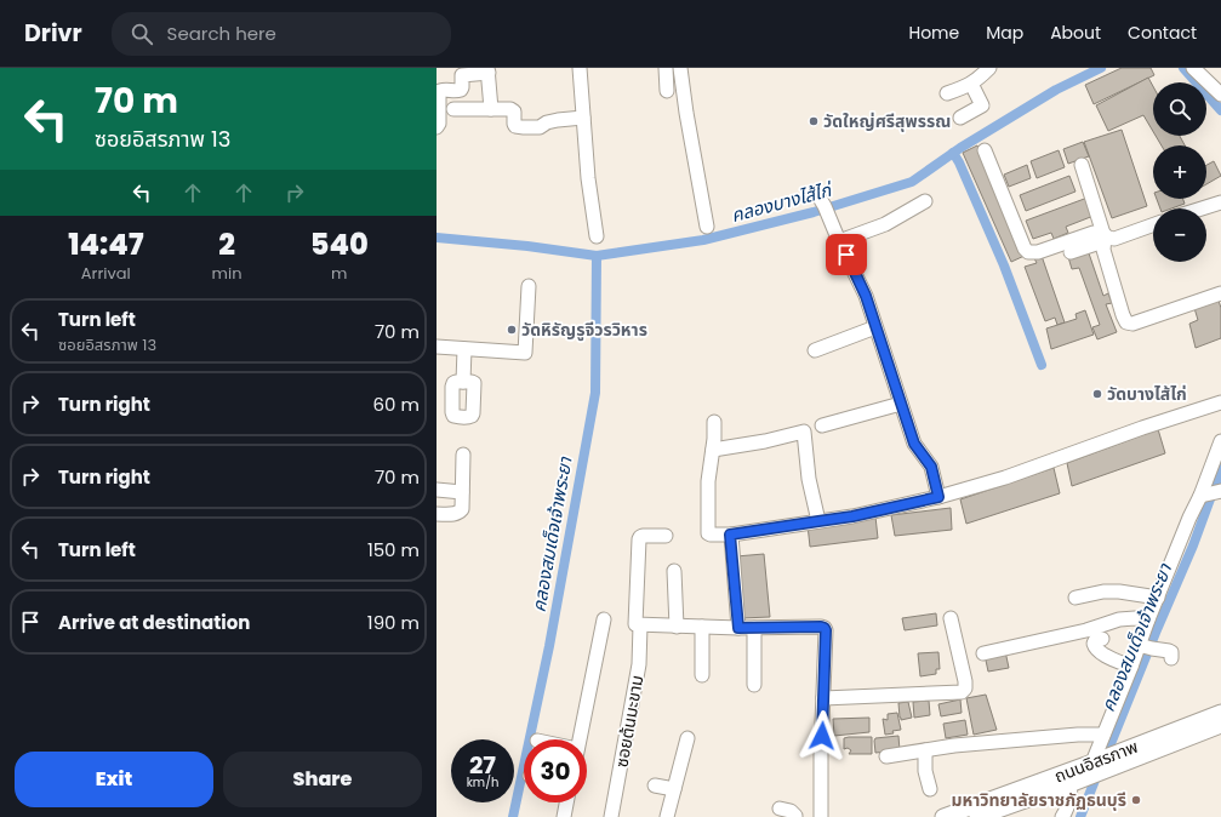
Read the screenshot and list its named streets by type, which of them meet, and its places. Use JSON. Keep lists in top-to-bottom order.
{
  "streets": {
    "main road": ["ถนนอิสรภาพ"],
    "street": ["ซอยต้นมะขาม"]
  },
  "water": ["คลองบางไส้ไก่", "คลองสมเด็จเจ้าพระยา"],
  "places": [
    "วัดใหญ่ศรีสุพรรณ",
    "วัดหิรัญรูจีวรวิหาร",
    "วัดบางไส้ไก่",
    "มหาวิทยาลัยราชภัฏธนบุรี"
  ],
  "page": {
    "header": "Drivr",
    "search": "Search here",
    "nav": [
      "Home",
      "Map",
      "About",
      "Contact"
    ],
    "turn": ["70 m", "ซอยอิสรภาพ 13"],
    "map_buttons": ["+", "−"],
    "eta": [
      "14:47",
      "Arrival",
      "2",
      "min",
      "540",
      "m"
    ],
    "list": [
      {
        "name": "Turn left",
        "note": "ซอยอิสรภาพ 13",
        "value": "70 m"
      },
      {
        "name": "Turn right",
        "value": "60 m"
      },
      {
        "name": "Turn right",
        "value": "70 m"
      },
      {
        "name": "Turn left",
        "value": "150 m"
      },
      {
        "name": "Arrive at destination",
        "value": "190 m"
      }
    ],
    "speed": "27 km/h",
    "limit": "30",
    "buttons": ["Exit", "Share"]
  }
}
